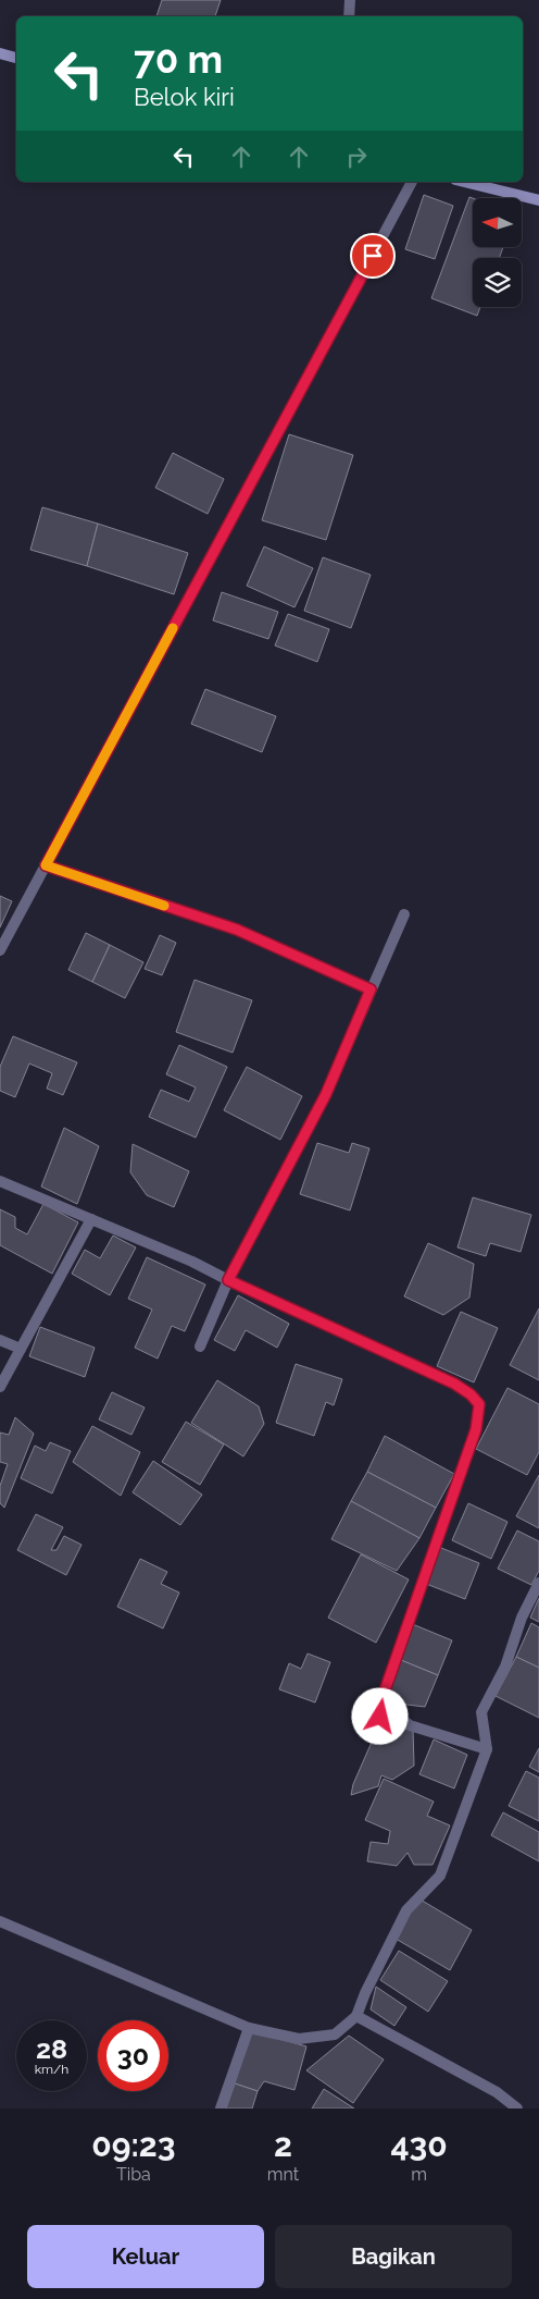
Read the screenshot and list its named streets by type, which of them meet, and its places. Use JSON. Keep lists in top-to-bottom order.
{
  "north": "left",
  "page": {
    "turn": ["70 m", "Belok kiri"],
    "speed": "28 km/h",
    "limit": "30",
    "eta": [
      "09:23",
      "Tiba",
      "2",
      "mnt",
      "430",
      "m"
    ],
    "buttons": ["Keluar", "Bagikan"]
  }
}
